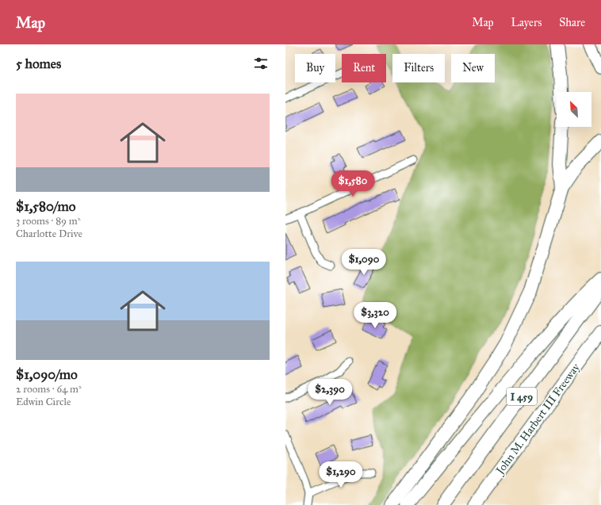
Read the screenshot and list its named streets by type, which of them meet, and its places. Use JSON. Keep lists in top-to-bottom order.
{
  "streets": {
    "highway": ["I 459", "John M. Harbert III Freeway"]
  },
  "north": "top left",
  "page": {
    "header": "Map",
    "nav": ["Map", "Layers", "Share"],
    "heading": "5 homes",
    "chip": [
      "Buy",
      "Rent",
      "Filters",
      "New"
    ],
    "list": [
      {
        "name": "$1,580/mo",
        "note": "3 rooms · 89 m² · Charlotte Drive"
      },
      {
        "name": "$1,090/mo",
        "note": "2 rooms · 64 m² · Edwin Circle"
      }
    ],
    "price": [
      "$1,580",
      "$1,090",
      "$3,320",
      "$2,390",
      "$1,290"
    ]
  }
}
